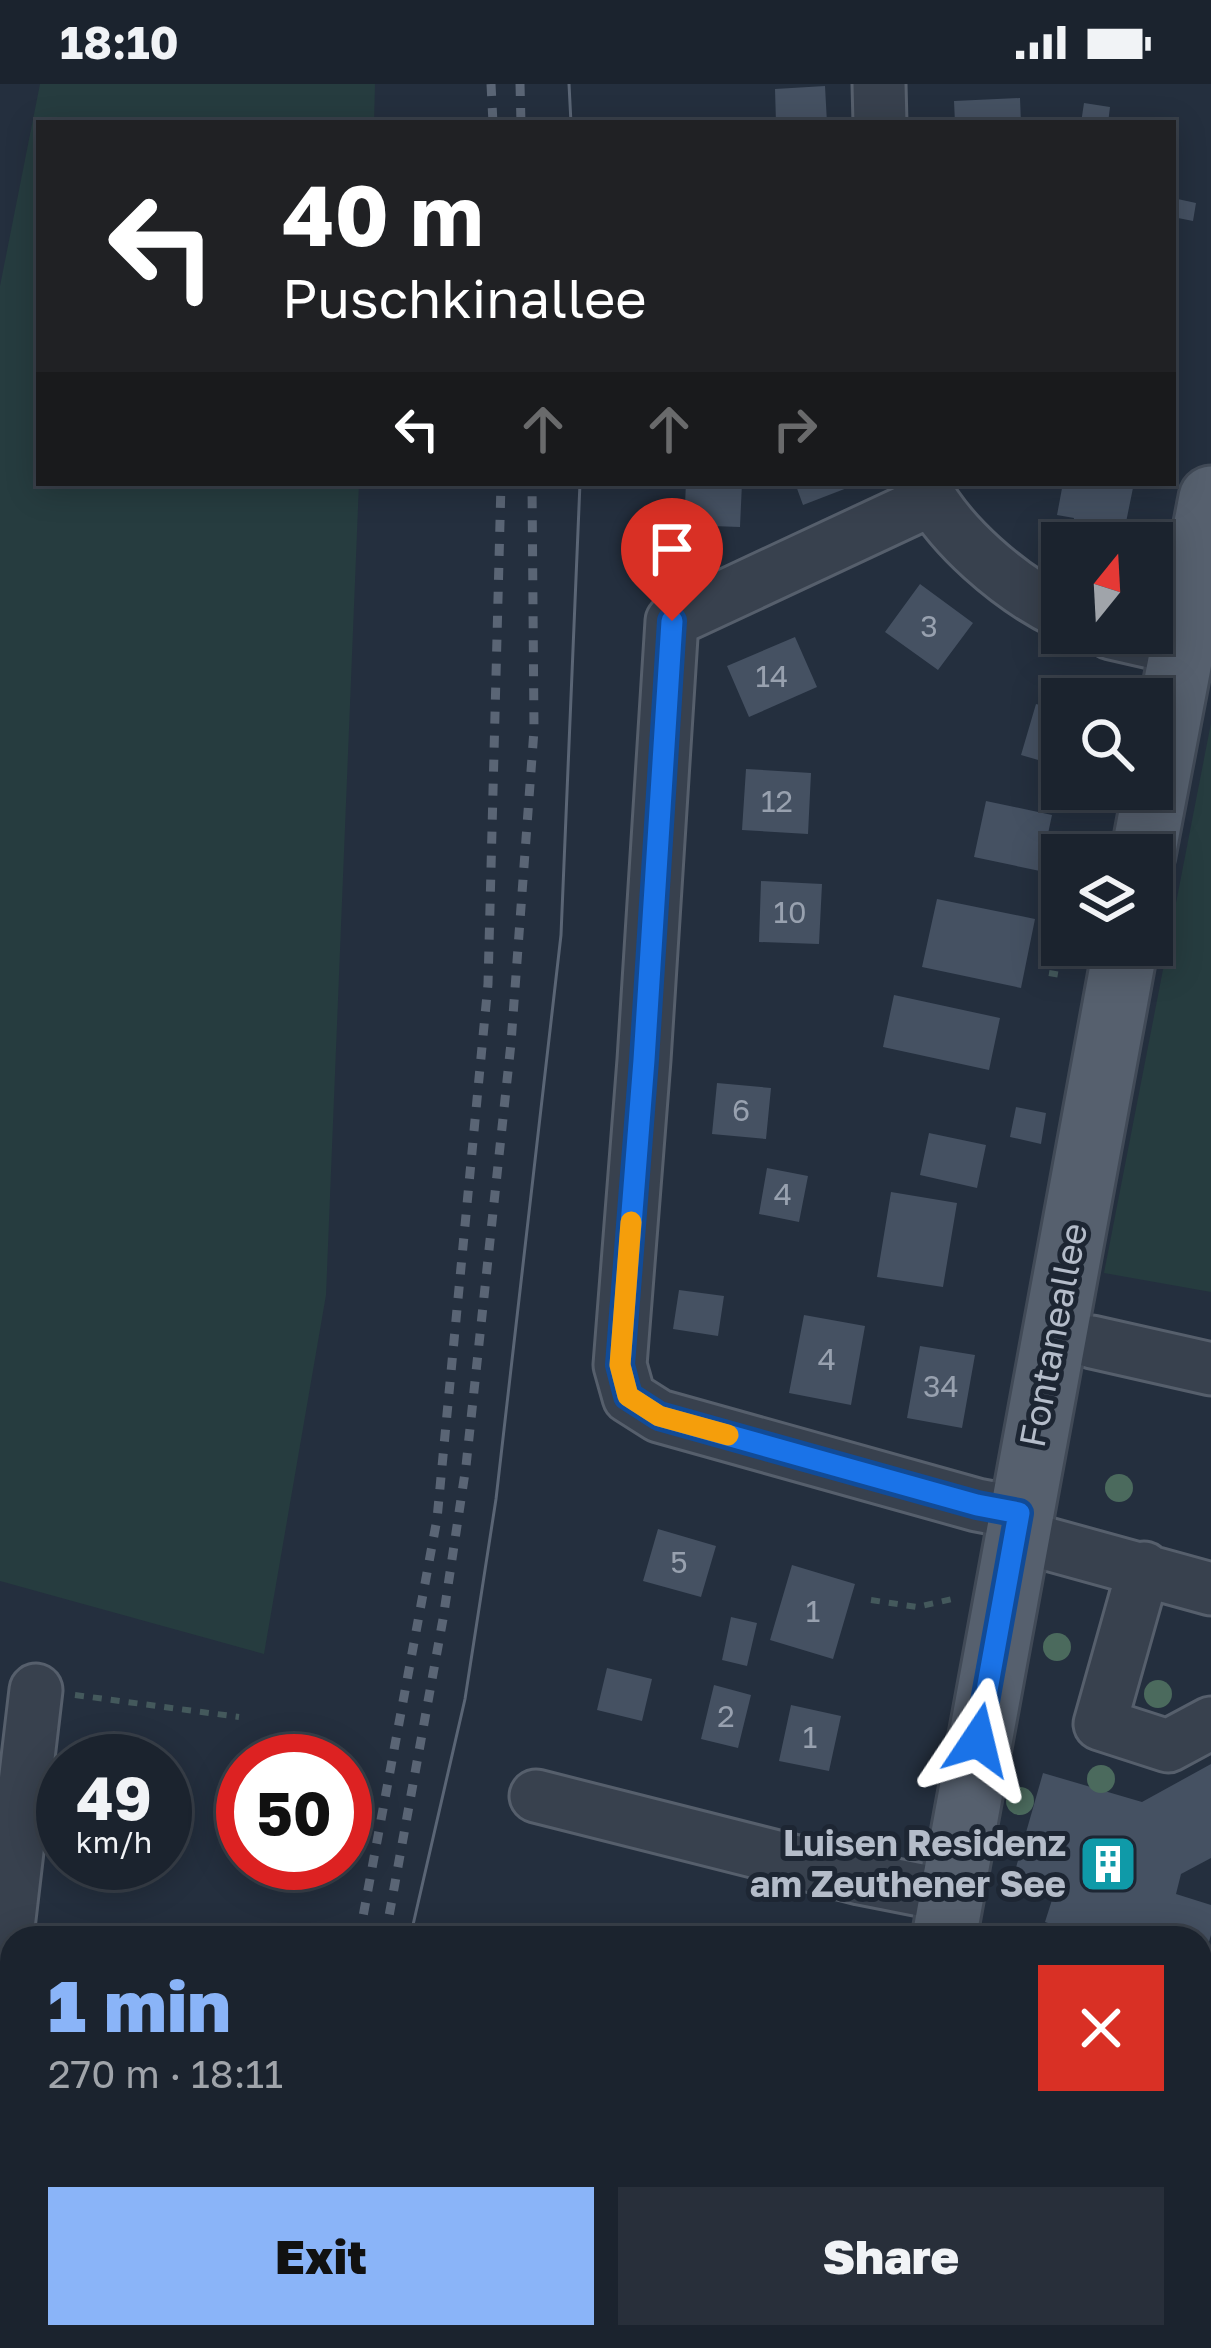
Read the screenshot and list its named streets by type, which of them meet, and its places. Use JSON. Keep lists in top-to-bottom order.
{
  "streets": {
    "main road": ["Fontaneallee"]
  },
  "places": {
    "building": ["Luisen Residenz am Zeuthener See"]
  },
  "house_numbers": [
    "3",
    "14",
    "12",
    "10",
    "6",
    "4",
    "4",
    "34",
    "5",
    "1",
    "2",
    "1"
  ],
  "north": "top",
  "page": {
    "status": "18:10",
    "turn": ["40 m", "Puschkinallee"],
    "speed": "49 km/h",
    "limit": "50",
    "heading": ["1 min", "270 m · 18:11"],
    "buttons": ["Exit", "Share"]
  }
}
